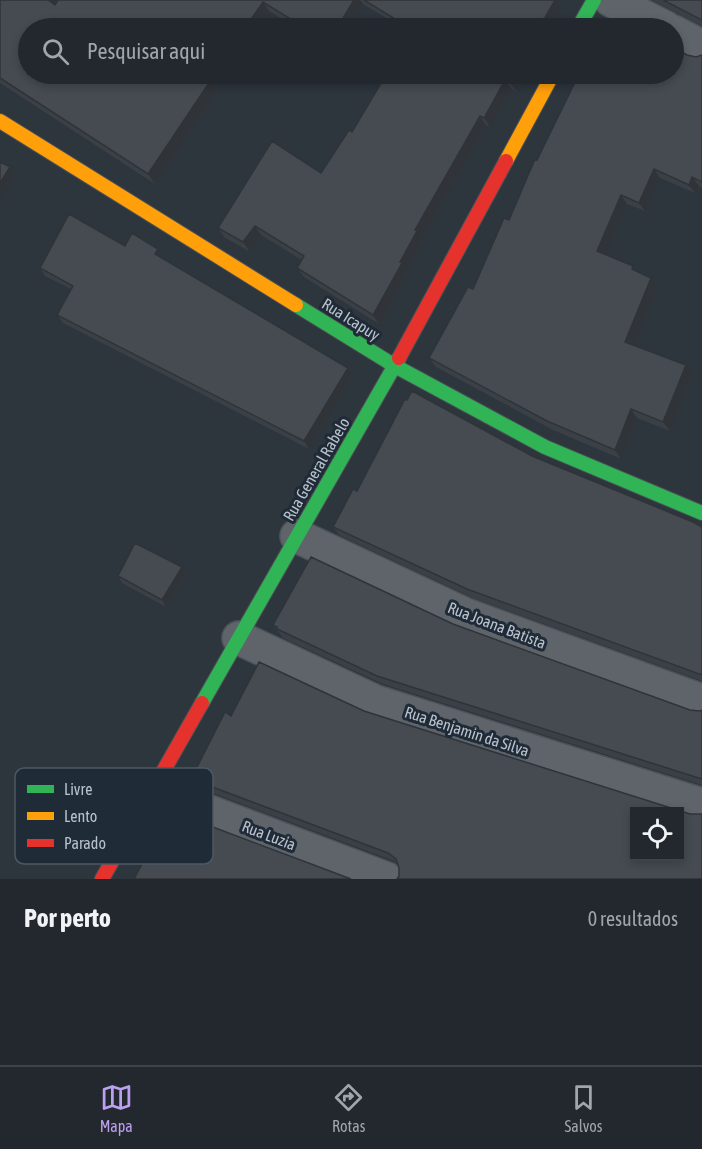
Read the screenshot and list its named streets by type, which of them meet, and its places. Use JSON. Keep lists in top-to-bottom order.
{
  "streets": {
    "street": [
      "Rua Icapuy",
      "Rua General Rabelo",
      "Rua Joana Batista",
      "Rua Benjamin da Silva",
      "Rua Luzia"
    ]
  },
  "crossings": [
    ["Rua Icapuy", "Rua General Rabelo"],
    ["Rua General Rabelo", "Rua Joana Batista"],
    ["Rua General Rabelo", "Rua Benjamin da Silva"]
  ],
  "legend": ["Livre", "Lento", "Parado"],
  "page": {
    "search": "Pesquisar aqui",
    "heading": ["Por perto", "0 resultados"],
    "nav": ["Mapa", "Rotas", "Salvos"]
  }
}
